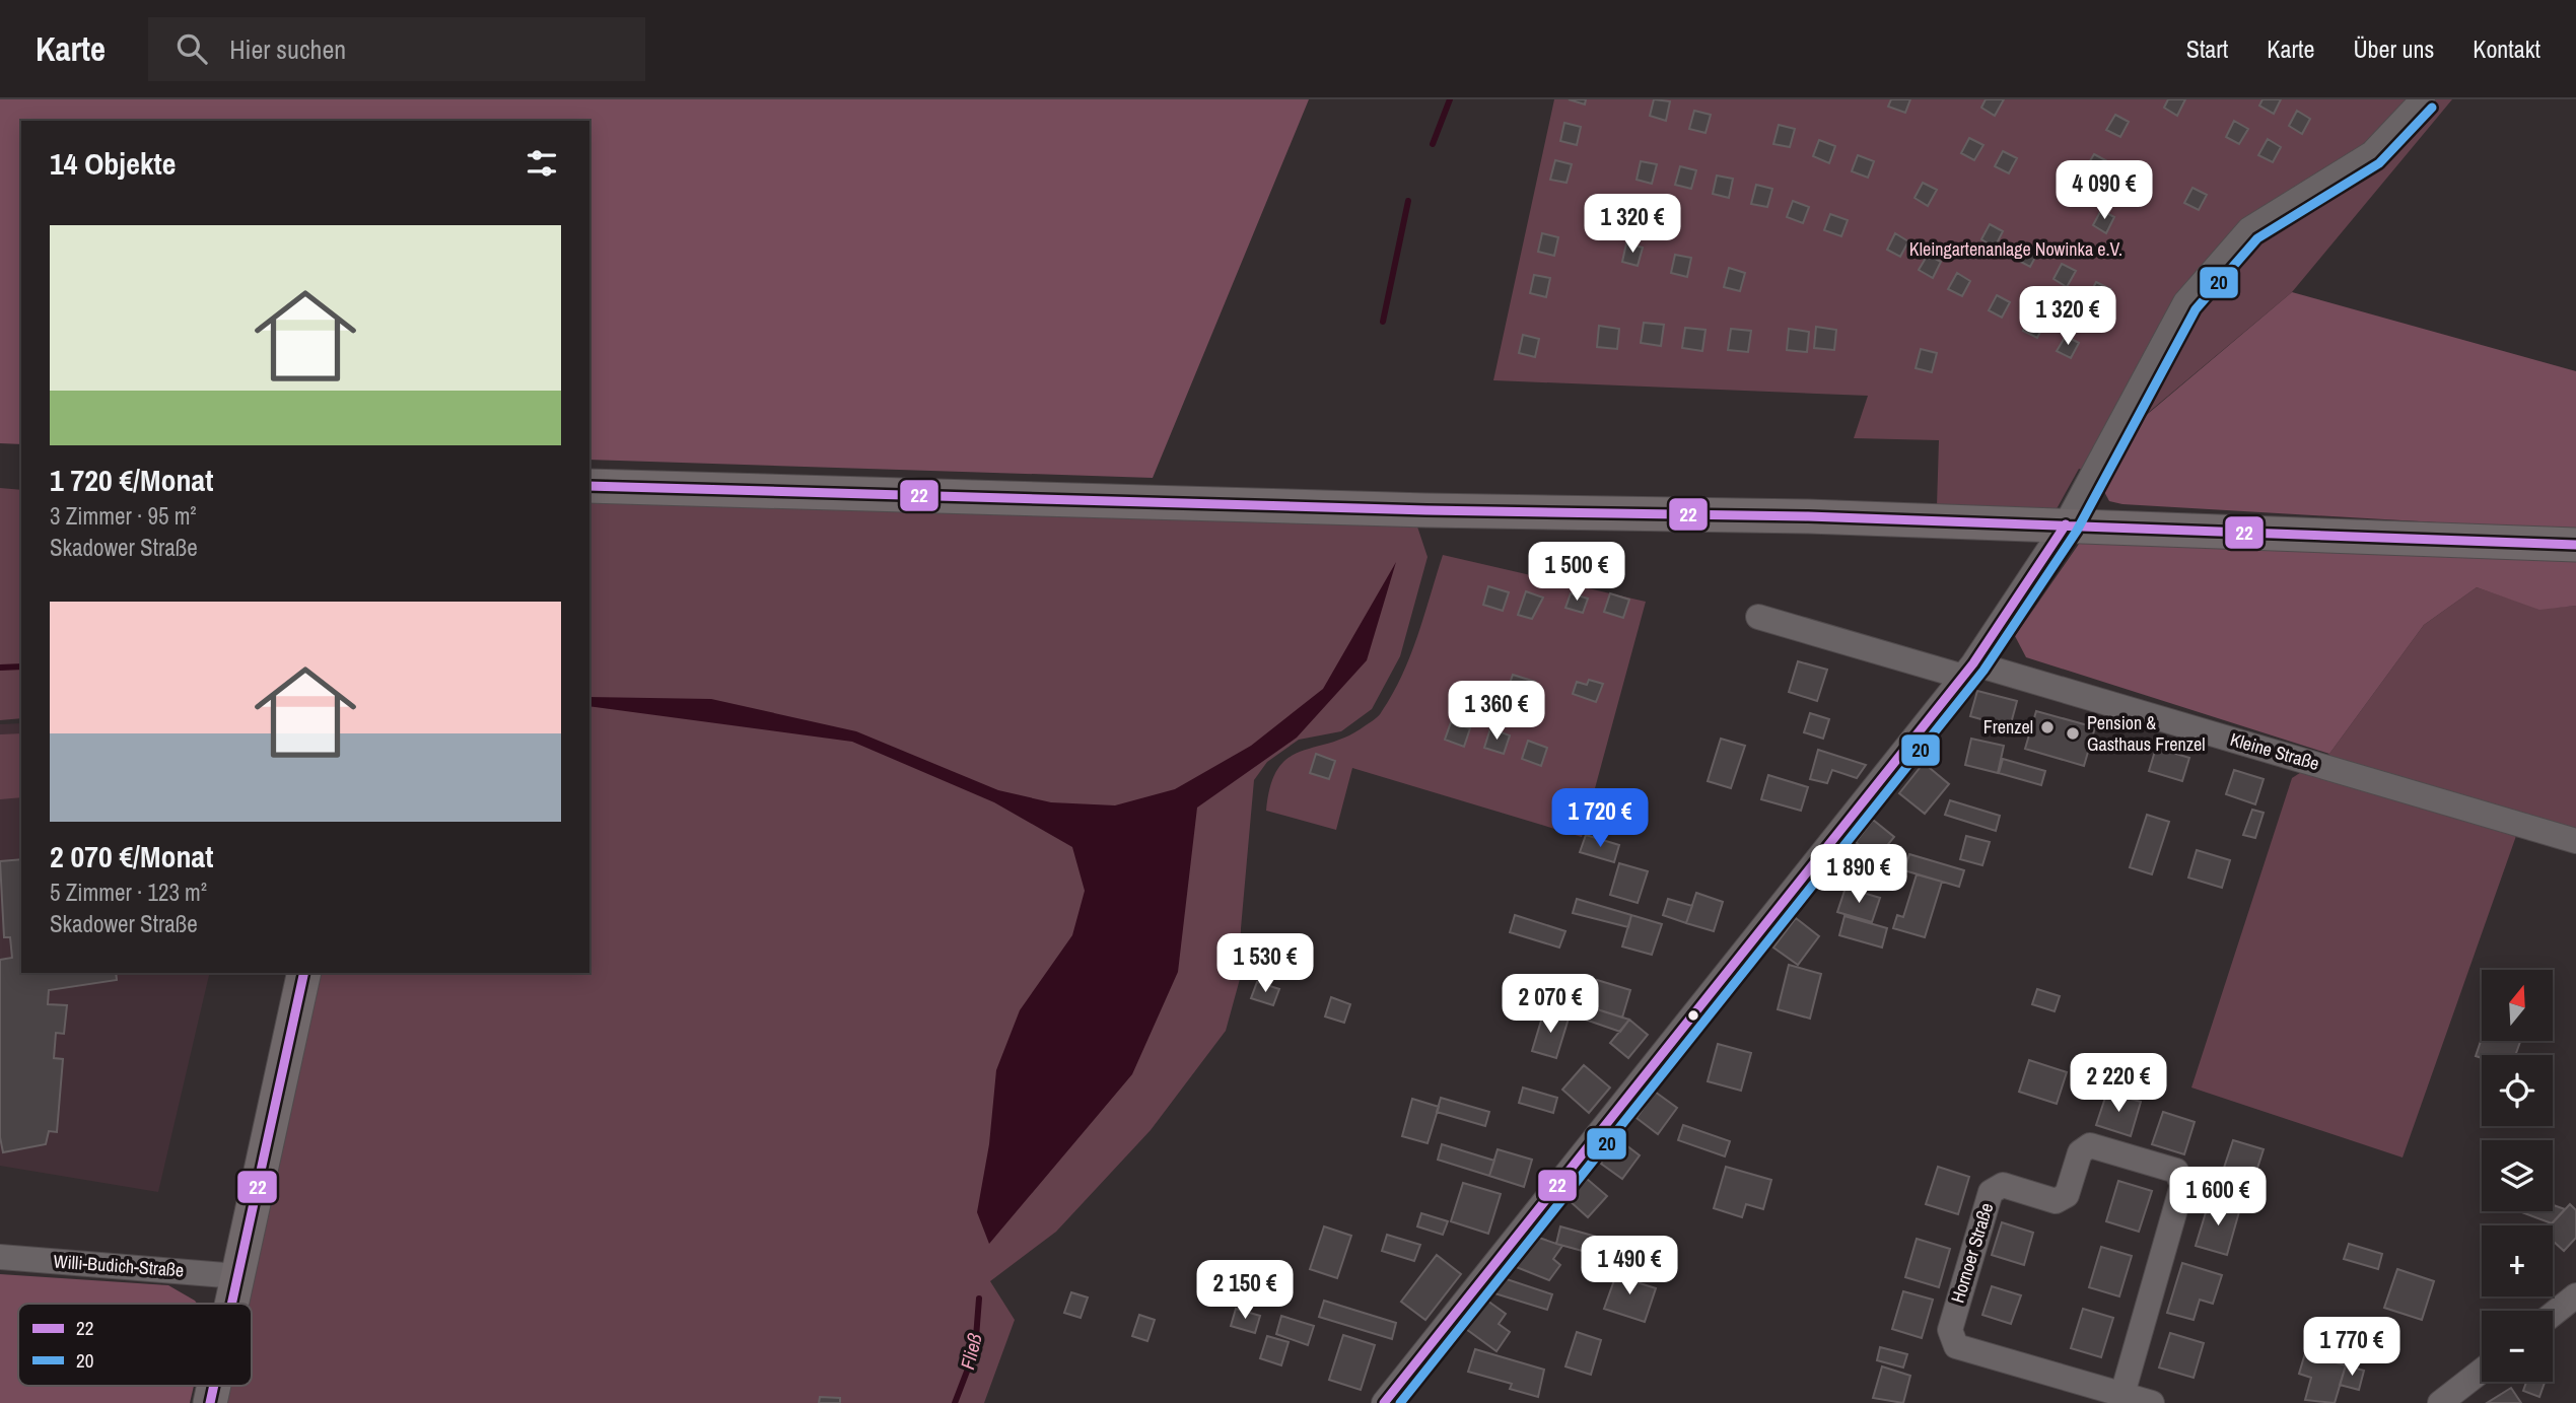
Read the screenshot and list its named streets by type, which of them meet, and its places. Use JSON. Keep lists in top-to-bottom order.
{
  "streets": {
    "street": ["Kleine Straße", "Hornoer Straße", "Willi-Budich-Straße"]
  },
  "water": ["Fließ"],
  "parks": ["Kleingartenanlage Nowinka e.V."],
  "places": ["Frenzel", "Pension & Gasthaus Frenzel"],
  "lines": ["transit line 20", "transit line 22"],
  "legend": ["22", "20"],
  "north": "top",
  "page": {
    "header": "Karte",
    "search": "Hier suchen",
    "nav": [
      "Start",
      "Karte",
      "Über uns",
      "Kontakt"
    ],
    "heading": "14 Objekte",
    "price": [
      "4 090 €",
      "1 320 €",
      "1 320 €",
      "1 500 €",
      "1 360 €",
      "1 720 €",
      "1 890 €",
      "1 530 €",
      "2 070 €",
      "2 220 €",
      "1 600 €",
      "1 490 €",
      "2 150 €",
      "1 770 €"
    ],
    "list": [
      {
        "name": "1 720 €/Monat",
        "note": "3 Zimmer · 95 m² · Skadower Straße"
      },
      {
        "name": "2 070 €/Monat",
        "note": "5 Zimmer · 123 m² · Skadower Straße"
      }
    ],
    "map_buttons": ["+", "−"]
  }
}
